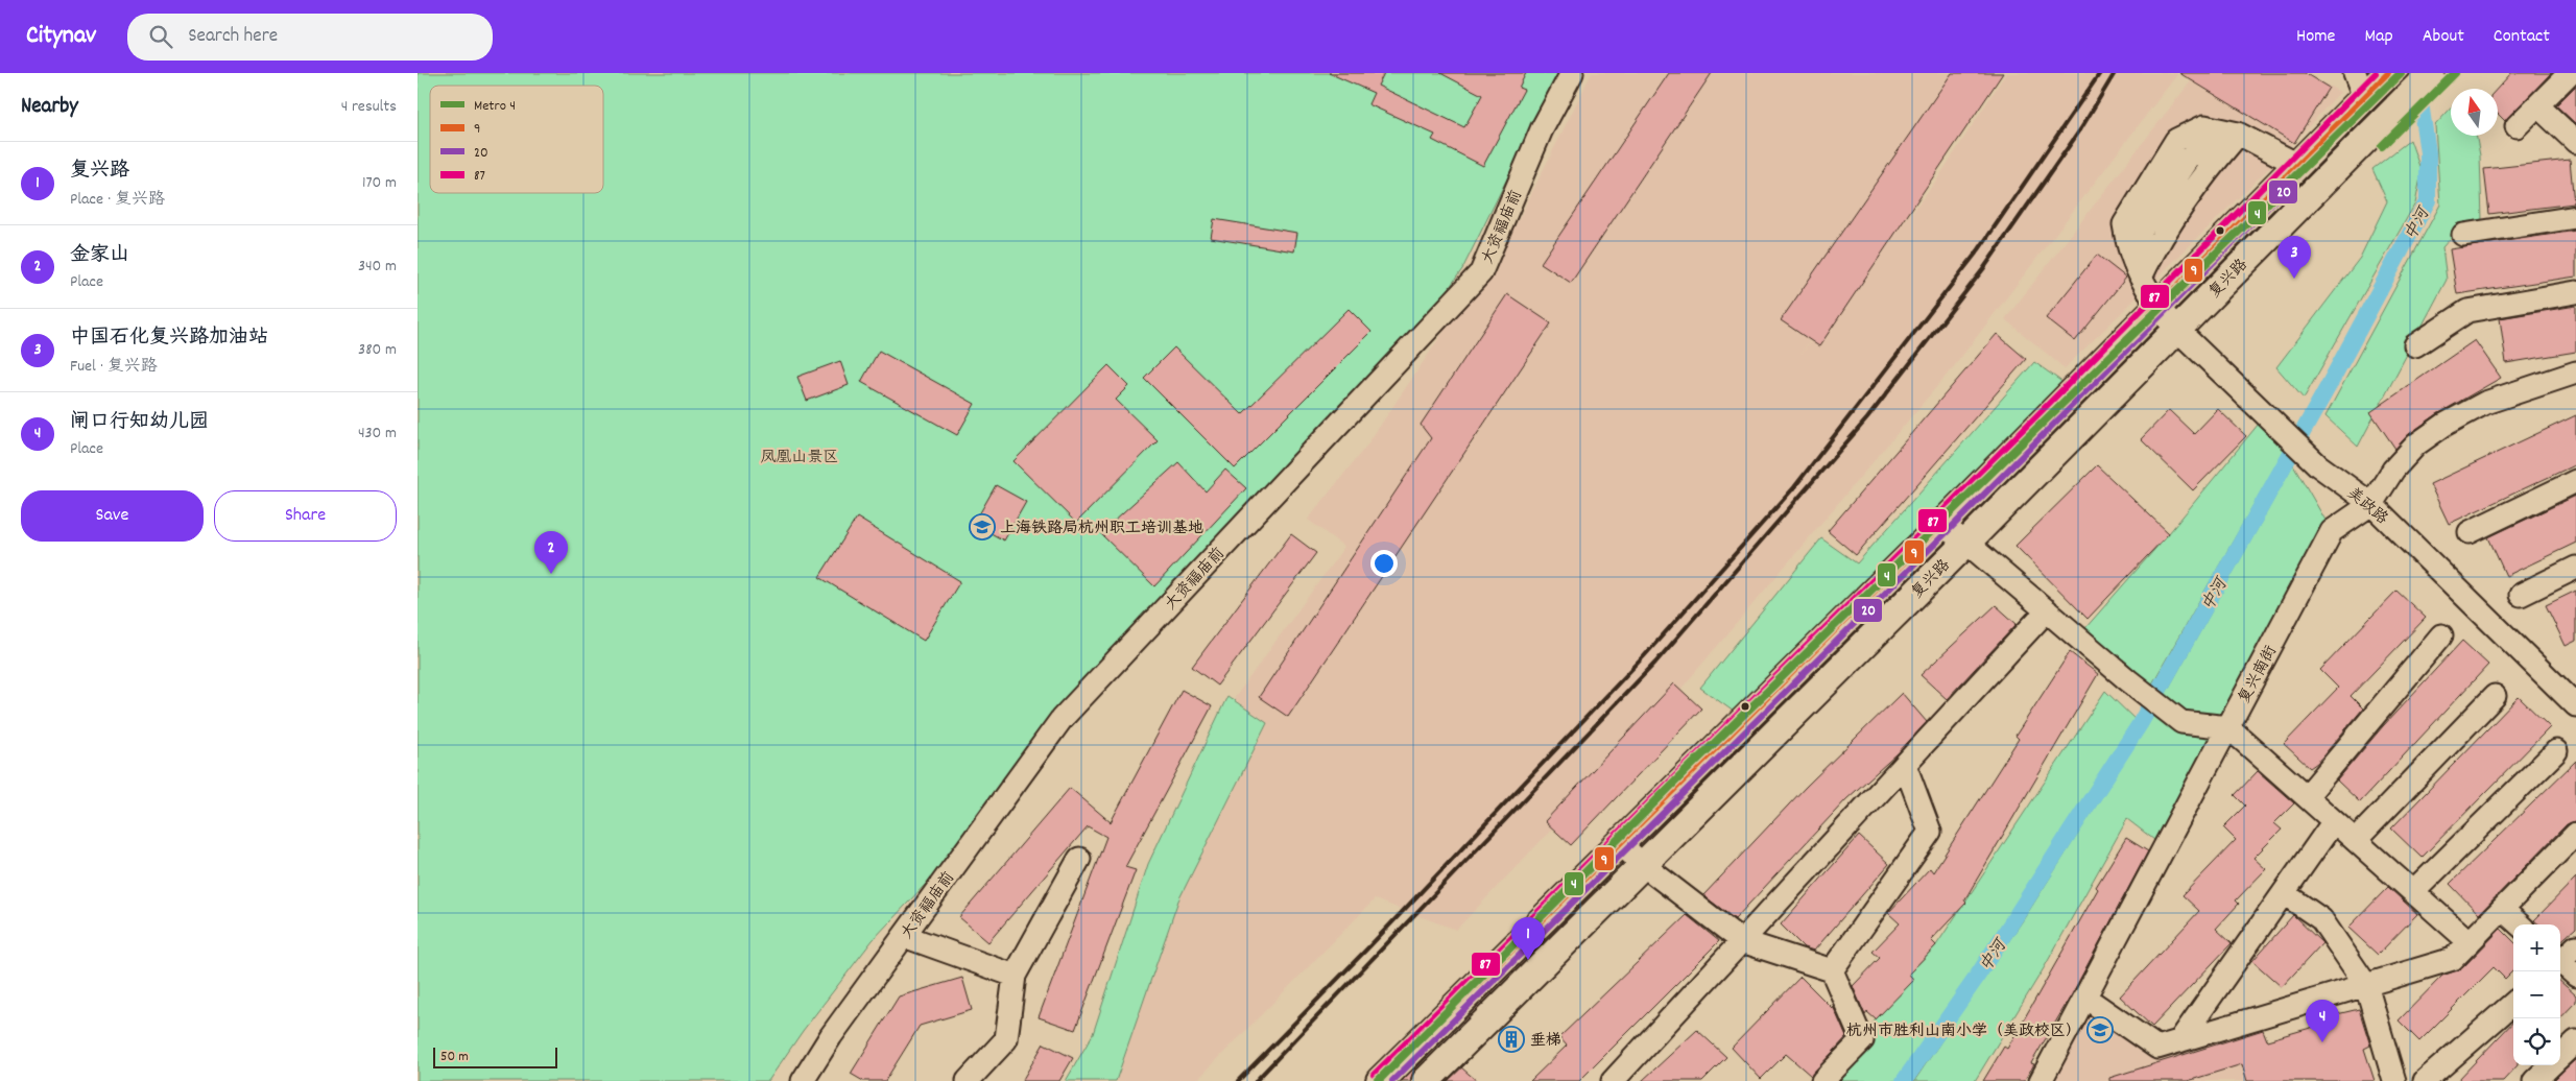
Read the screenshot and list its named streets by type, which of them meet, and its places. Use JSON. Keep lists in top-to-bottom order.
{
  "streets": {
    "main road": ["复兴路"],
    "street": ["大资福庙前", "美政路", "复兴南街"]
  },
  "crossings": [
    ["复兴路", "美政路"],
    ["美政路", "复兴南街"]
  ],
  "water": ["中河"],
  "parks": ["凤凰山景区"],
  "places": {
    "school or university": ["上海铁路局杭州职工培训基地", "杭州市胜利山南小学（美政校区）"],
    "building": ["垂梯"]
  },
  "lines": [
    "metro line 4",
    "transit line 9",
    "transit line 87",
    "transit line 20"
  ],
  "legend": [
    "Metro 4",
    "9",
    "20",
    "87"
  ],
  "scale_bar": "50 m",
  "north": "top",
  "page": {
    "header": "Citynav",
    "search": "Search here",
    "nav": [
      "Home",
      "Map",
      "About",
      "Contact"
    ],
    "heading": ["Nearby", "4 results"],
    "list": [
      {
        "mark": "1",
        "name": "复兴路",
        "note": "Place · 复兴路",
        "value": "170 m"
      },
      {
        "mark": "2",
        "name": "金家山",
        "note": "Place",
        "value": "340 m"
      },
      {
        "mark": "3",
        "name": "中国石化复兴路加油站",
        "note": "Fuel · 复兴路",
        "value": "380 m"
      },
      {
        "mark": "4",
        "name": "闸口行知幼儿园",
        "note": "Place",
        "value": "430 m"
      }
    ],
    "pins": [
      "3",
      "2",
      "1",
      "4"
    ],
    "buttons": ["Save", "Share"],
    "map_buttons": ["+", "−"],
    "scale": "50 m"
  }
}
